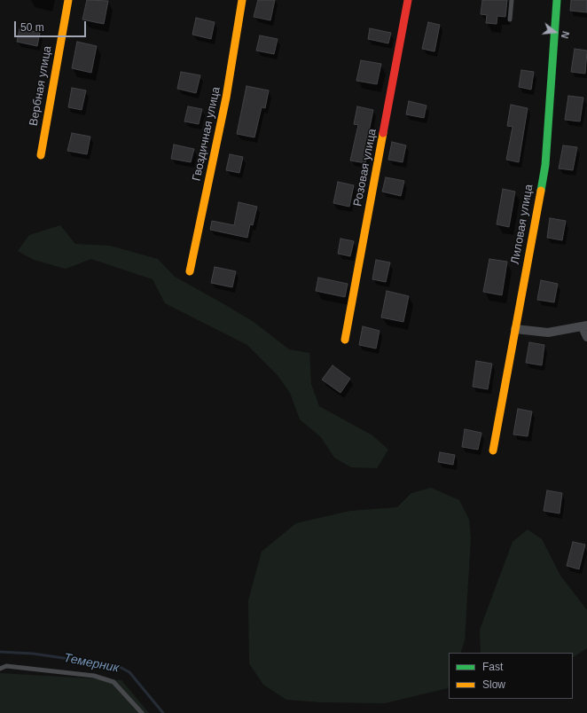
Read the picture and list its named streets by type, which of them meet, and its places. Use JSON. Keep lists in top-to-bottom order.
{
  "streets": {
    "street": [
      "Вербная улица",
      "Гвоздичная улица",
      "Розовая улица",
      "Лиловая улица"
    ]
  },
  "water": ["Темерник"],
  "legend": ["Fast", "Slow"],
  "scale_bar": "50 m",
  "north": "right"
}
